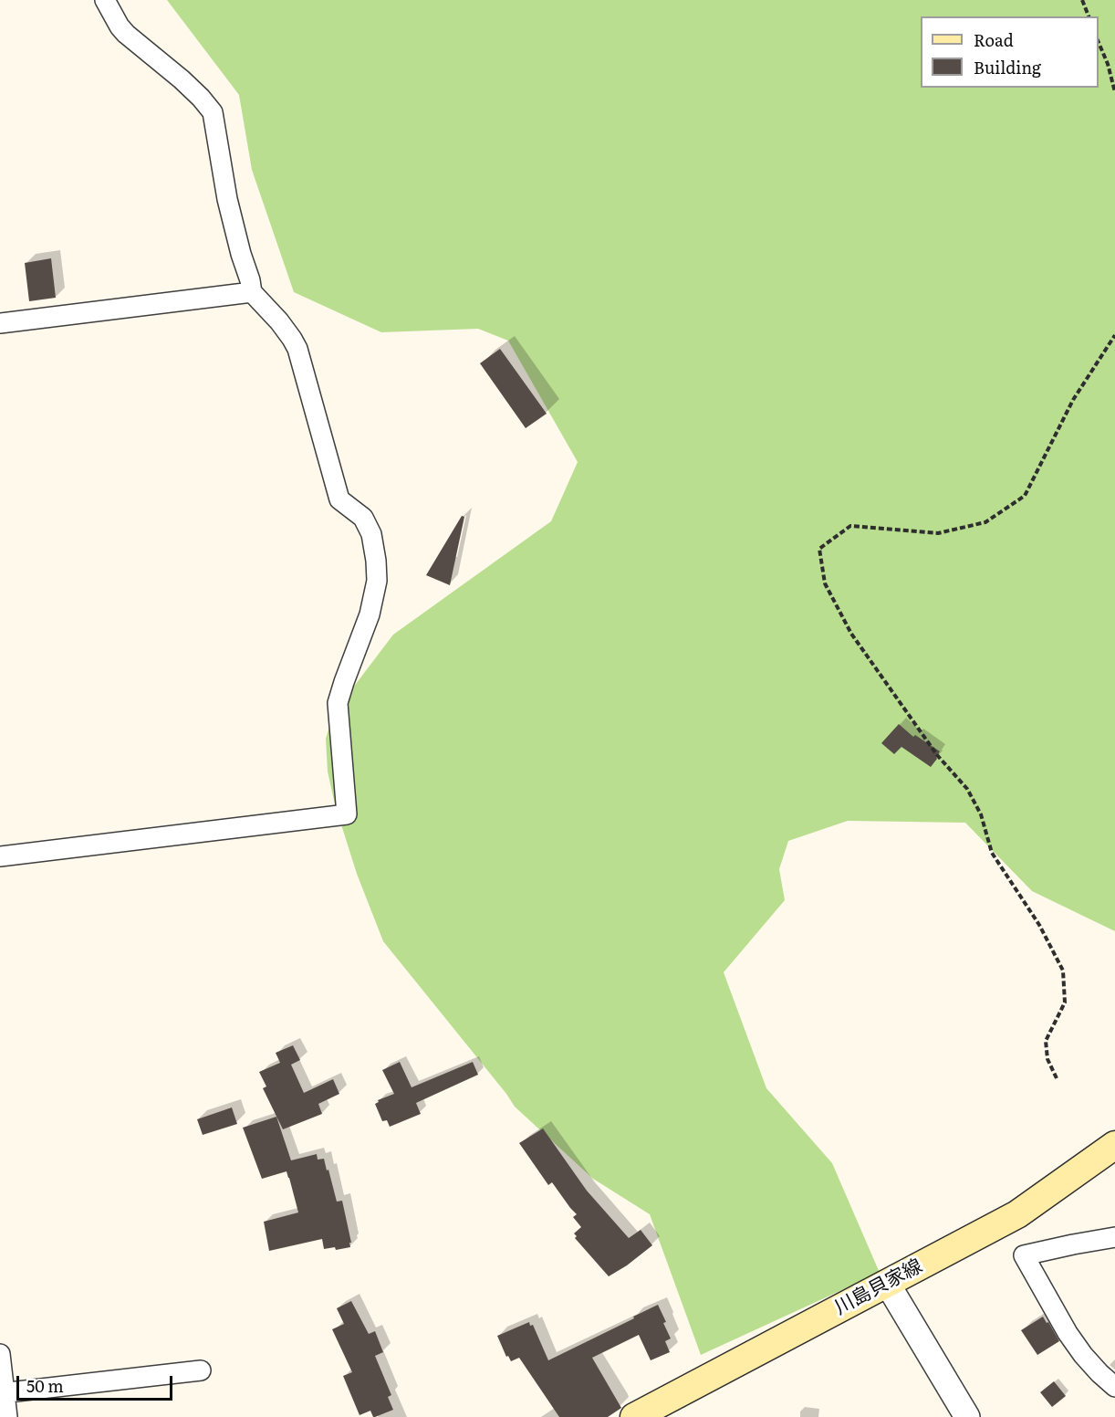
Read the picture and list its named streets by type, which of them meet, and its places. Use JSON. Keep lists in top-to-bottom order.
{
  "streets": {
    "main road": ["川島貝家線"]
  },
  "legend": ["Road", "Building"],
  "scale_bar": "50 m"
}
